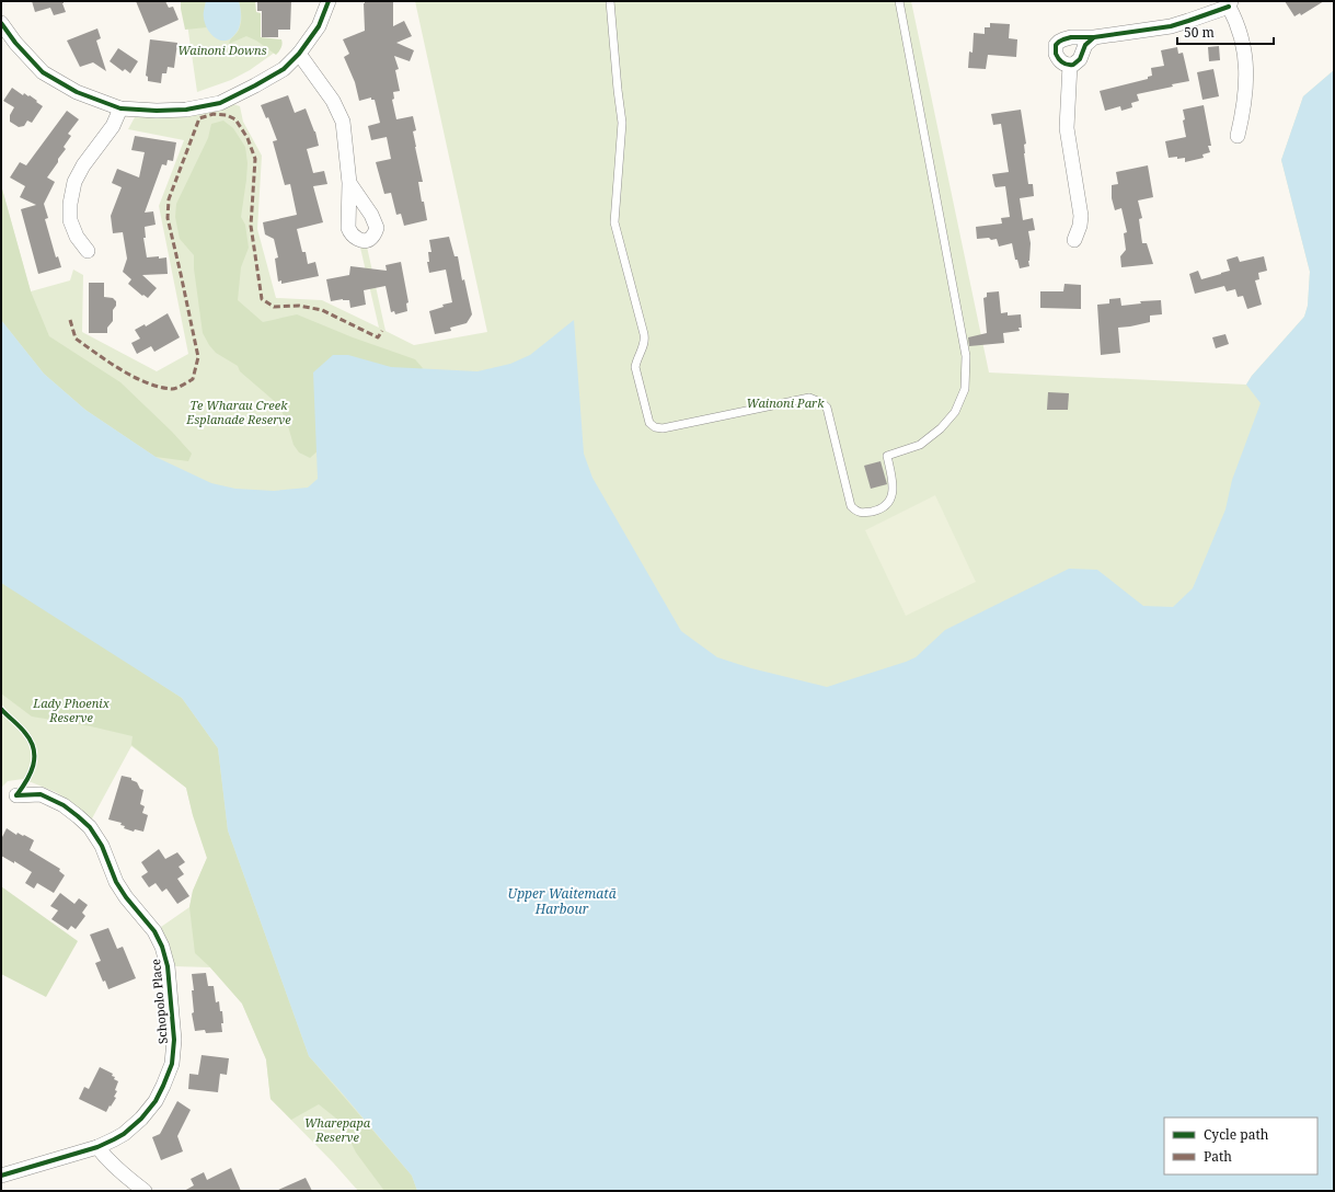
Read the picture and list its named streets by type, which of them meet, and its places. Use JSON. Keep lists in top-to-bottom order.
{
  "streets": {
    "street": ["Schopolo Place"]
  },
  "water": ["Upper Waitematā Harbour"],
  "parks": [
    "Wainoni Downs",
    "Wainoni Park",
    "Te Wharau Creek Esplanade Reserve",
    "Lady Phoenix Reserve",
    "Wharepapa Reserve"
  ],
  "legend": ["Cycle path", "Path"],
  "scale_bar": "50 m"
}
